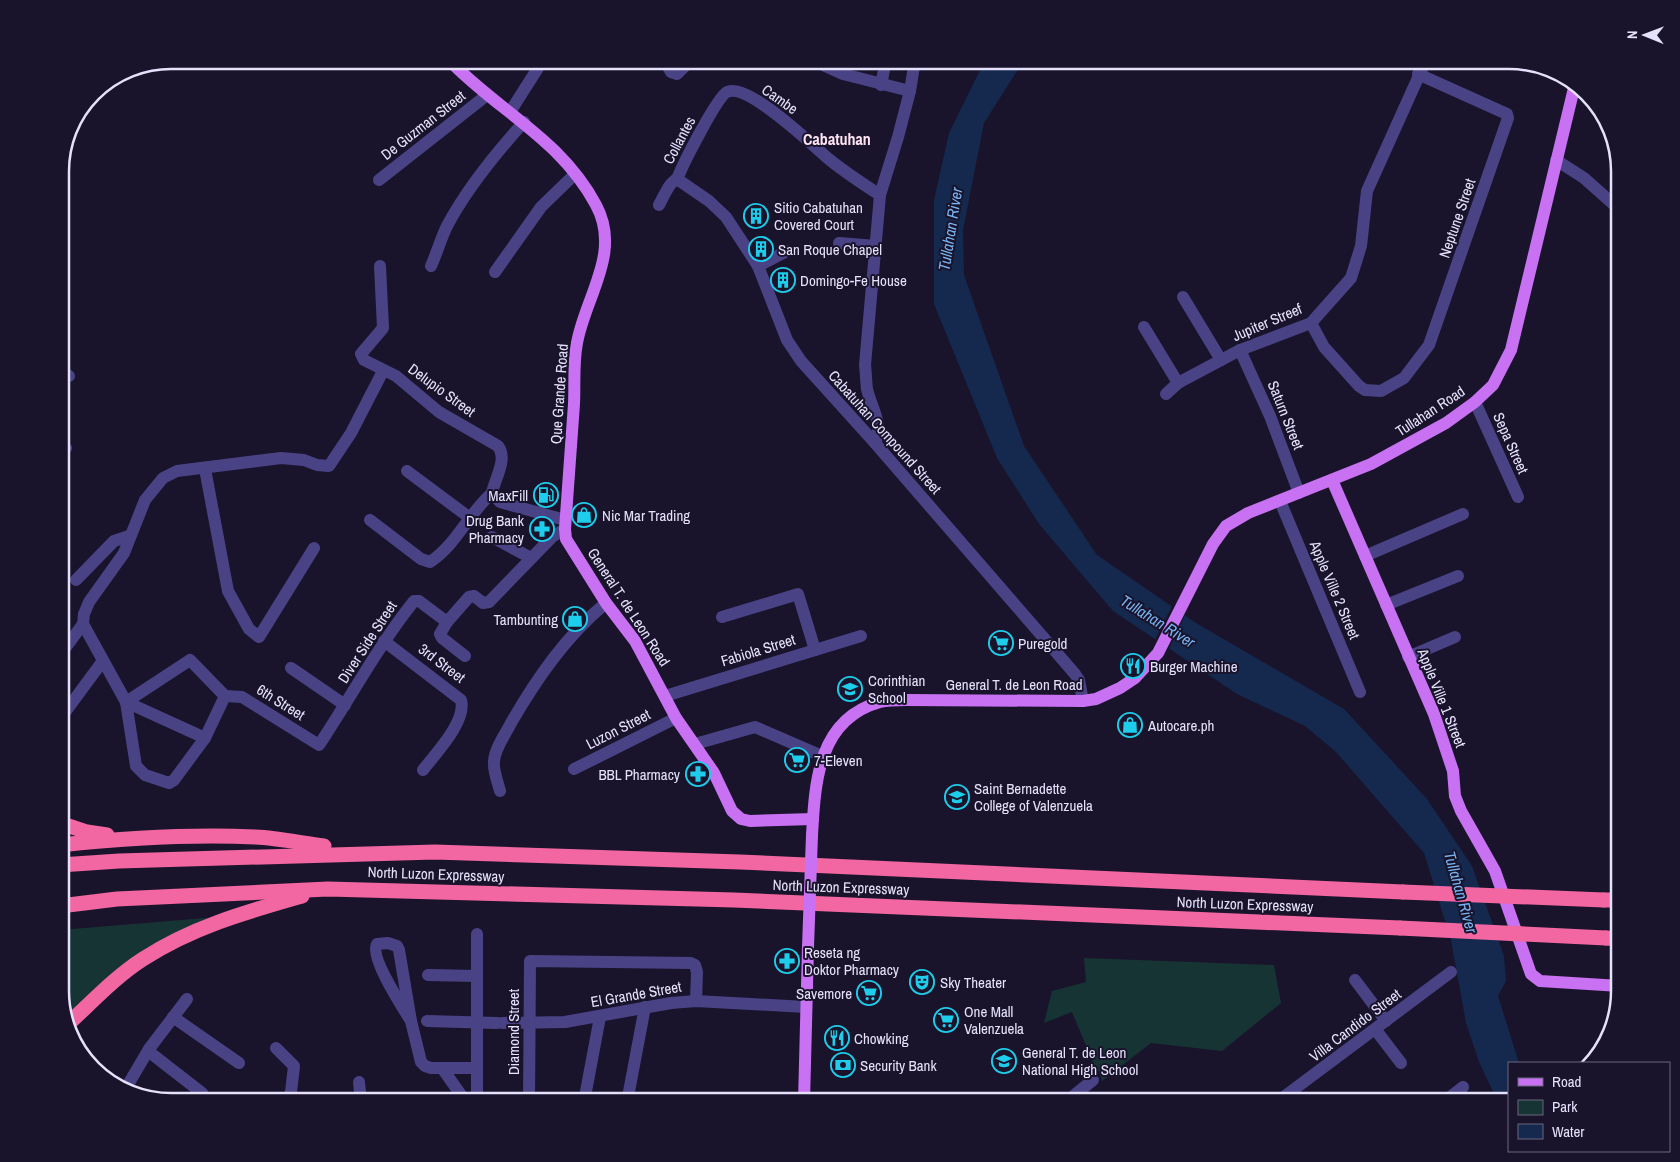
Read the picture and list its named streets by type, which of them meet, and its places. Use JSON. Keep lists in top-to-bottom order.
{
  "streets": {
    "highway": ["North Luzon Expressway"],
    "main road": [
      "Que Grande Road",
      "Tullahan Road",
      "General T. de Leon Road",
      "Apple Ville 1 Street"
    ],
    "street": [
      "Cambe",
      "De Guzman Street",
      "Collantes",
      "Neptune Street",
      "Jupiter Streef",
      "Delupio Street",
      "Saturn Street",
      "Cabatuhan Compound Street",
      "Sepa Street",
      "Apple Ville 2 Street",
      "Diver Side Street",
      "Fabiola Street",
      "3rd Street",
      "6th Street",
      "Luzon Street",
      "El Grande Street",
      "Villa Candido Street",
      "Diamond Street"
    ]
  },
  "crossings": [
    ["Cambe", "Collantes"],
    ["De Guzman Street", "Que Grande Road"],
    ["Collantes", "Cabatuhan Compound Street"],
    ["Neptune Street", "Jupiter Streef"],
    ["Jupiter Streef", "Saturn Street"],
    ["Que Grande Road", "General T. de Leon Road"],
    ["Tullahan Road", "Saturn Street"],
    ["Tullahan Road", "Sepa Street"],
    ["Tullahan Road", "Apple Ville 2 Street"],
    ["Tullahan Road", "General T. de Leon Road"],
    ["Tullahan Road", "Apple Ville 1 Street"],
    ["Cabatuhan Compound Street", "General T. de Leon Road"],
    ["General T. de Leon Road", "Fabiola Street"],
    ["General T. de Leon Road", "Luzon Street"],
    ["General T. de Leon Road", "El Grande Street"],
    ["Diver Side Street", "3rd Street"],
    ["Diver Side Street", "6th Street"],
    ["El Grande Street", "Diamond Street"]
  ],
  "districts": ["Cabatuhan"],
  "water": ["Tullahan River"],
  "places": {
    "building": ["Sitio Cabatuhan Covered Court", "San Roque Chapel", "Domingo-Fe House"],
    "fuel station": ["MaxFill"],
    "shop": ["Nic Mar Trading", "Tambunting", "Autocare.ph"],
    "pharmacy": ["Drug Bank Pharmacy", "BBL Pharmacy", "Reseta ng Doktor Pharmacy"],
    "supermarket": [
      "Puregold",
      "7-Eleven",
      "Savemore",
      "One Mall Valenzuela"
    ],
    "restaurant": ["Burger Machine", "Chowking"],
    "school or university": ["Corinthian School", "Saint Bernadette College of Valenzuela", "General T. de Leon National High School"],
    "theatre": ["Sky Theater"],
    "bank": ["Security Bank"]
  },
  "legend": ["Road", "Park", "Water"],
  "north": "left"
}
